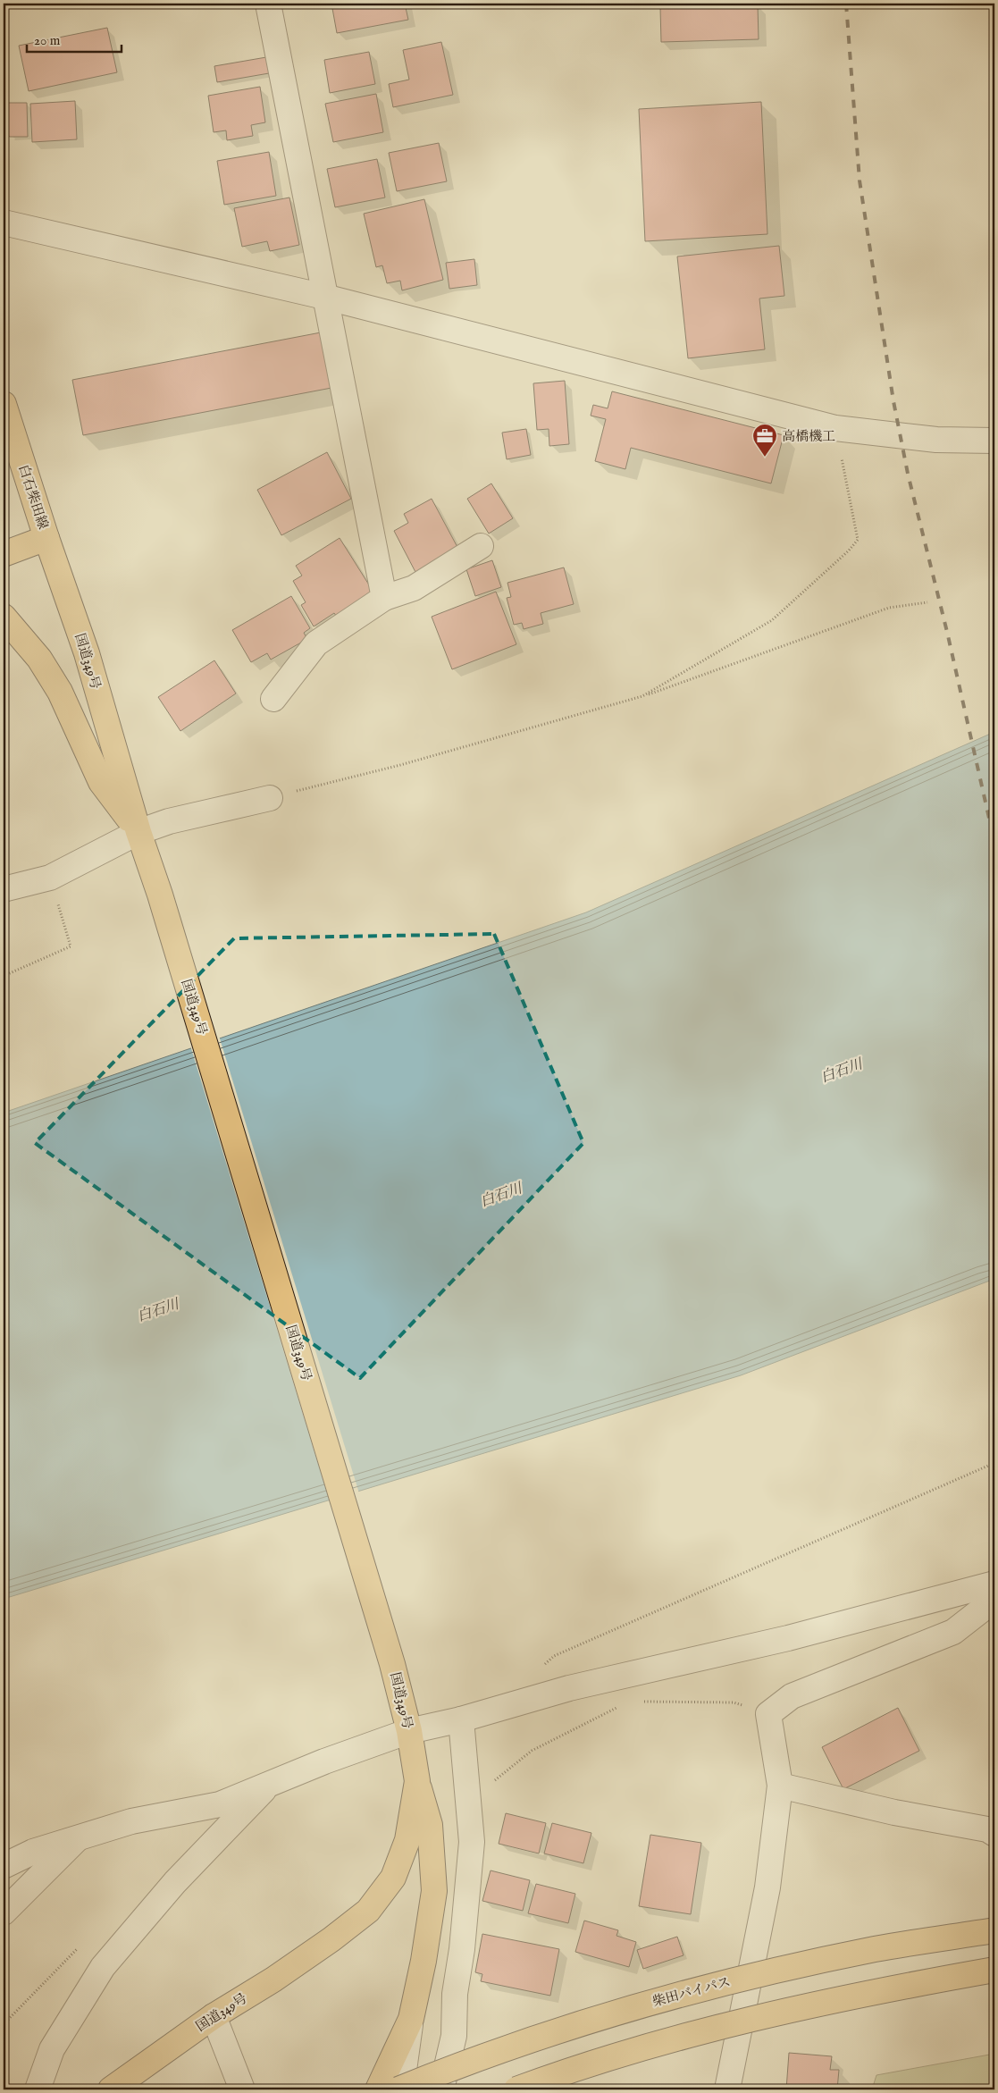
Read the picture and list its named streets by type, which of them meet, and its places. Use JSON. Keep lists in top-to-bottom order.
{
  "streets": {
    "main road": ["白石柴田線", "国道349号", "柴田バイパス"]
  },
  "crossings": [
    ["白石柴田線", "国道349号"]
  ],
  "water": ["白石川"],
  "places": {
    "office": ["高橋機工"]
  },
  "scale_bar": "20 m"
}
